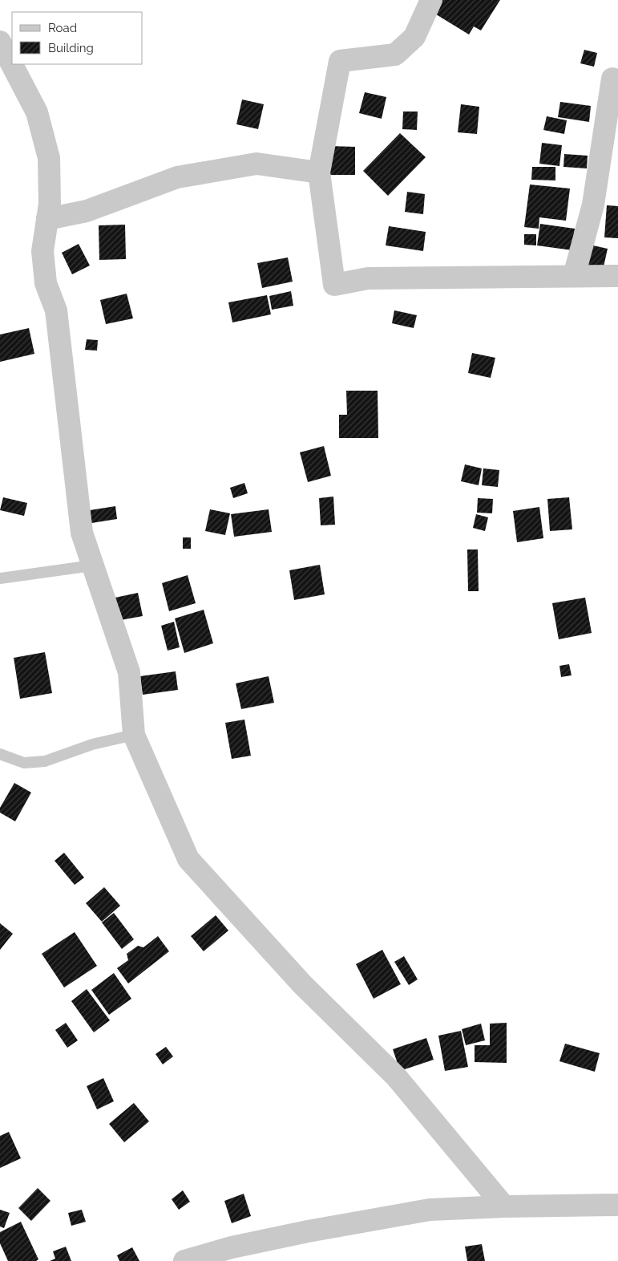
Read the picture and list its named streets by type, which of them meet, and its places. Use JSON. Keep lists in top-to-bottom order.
{
  "legend": ["Road", "Building"]
}
